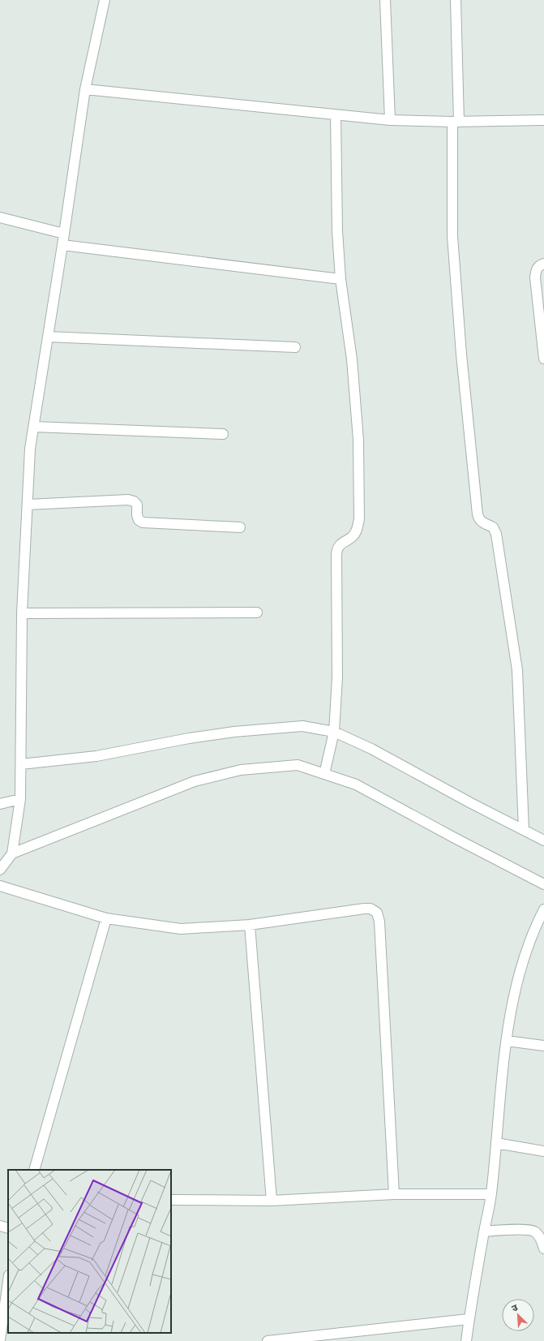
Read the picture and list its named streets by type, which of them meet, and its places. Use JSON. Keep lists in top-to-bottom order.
{
  "north": "top left"
}
